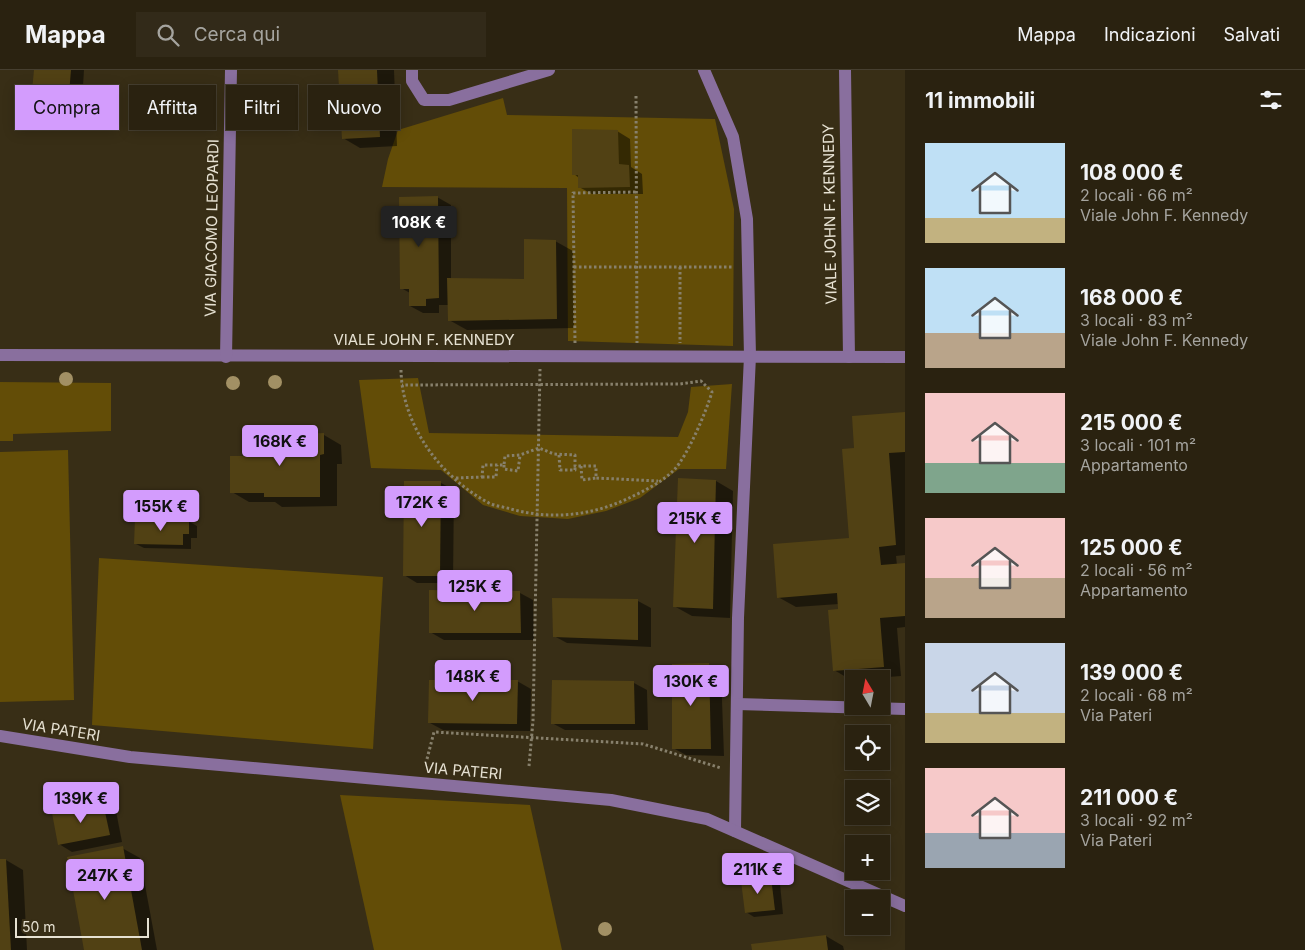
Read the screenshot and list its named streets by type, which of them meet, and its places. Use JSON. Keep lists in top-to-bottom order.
{
  "streets": {
    "street": ["VIALE JOHN F. KENNEDY", "VIA GIACOMO LEOPARDI", "VIA PATERI"]
  },
  "crossings": [
    ["VIALE JOHN F. KENNEDY", "VIA GIACOMO LEOPARDI"]
  ],
  "scale_bar": "50 m",
  "north": "top",
  "page": {
    "header": "Mappa",
    "search": "Cerca qui",
    "nav": ["Mappa", "Indicazioni", "Salvati"],
    "heading": "11 immobili",
    "chip": [
      "Compra",
      "Affitta",
      "Filtri",
      "Nuovo"
    ],
    "list": [
      {
        "name": "108 000 €",
        "note": "2 locali · 66 m² · Viale John F. Kennedy"
      },
      {
        "name": "168 000 €",
        "note": "3 locali · 83 m² · Viale John F. Kennedy"
      },
      {
        "name": "215 000 €",
        "note": "3 locali · 101 m² · Appartamento"
      },
      {
        "name": "125 000 €",
        "note": "2 locali · 56 m² · Appartamento"
      },
      {
        "name": "139 000 €",
        "note": "2 locali · 68 m² · Via Pateri"
      },
      {
        "name": "211 000 €",
        "note": "3 locali · 92 m² · Via Pateri"
      }
    ],
    "price": [
      "108K €",
      "168K €",
      "172K €",
      "155K €",
      "215K €",
      "125K €",
      "148K €",
      "130K €",
      "139K €",
      "211K €",
      "247K €"
    ],
    "map_buttons": ["+", "−"],
    "scale": "50 m"
  }
}
